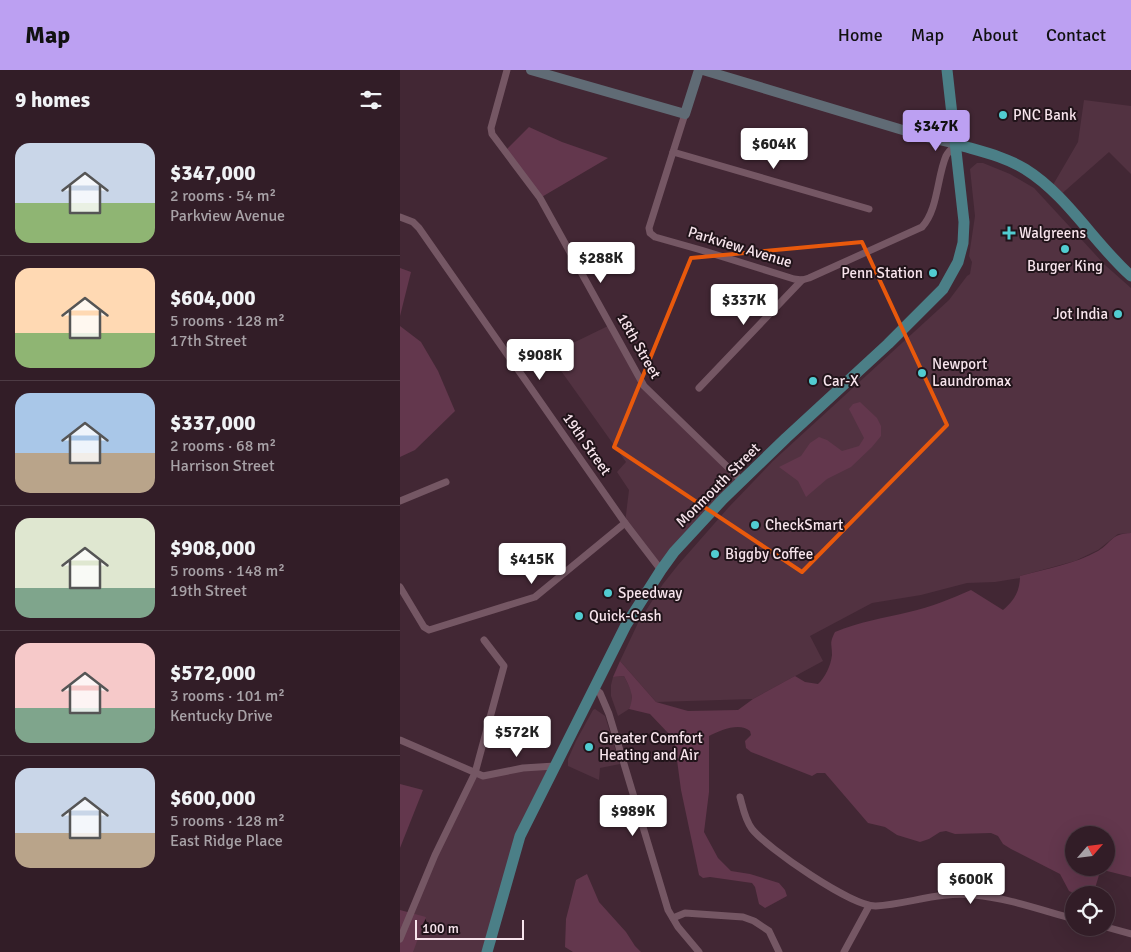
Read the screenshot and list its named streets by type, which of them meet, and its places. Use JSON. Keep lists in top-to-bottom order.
{
  "streets": {
    "main road": ["Monmouth Street"],
    "street": ["Parkview Avenue", "18th Street", "19th Street"]
  },
  "crossings": [
    ["Parkview Avenue", "Monmouth Street"],
    ["18th Street", "Monmouth Street"],
    ["19th Street", "Monmouth Street"]
  ],
  "places": {
    "other": [
      "PNC Bank",
      "Burger King",
      "Penn Station",
      "Jot India",
      "Newport Laundromax",
      "Car-X",
      "CheckSmart",
      "Biggby Coffee",
      "Speedway",
      "Quick-Cash",
      "Greater Comfort Heating and Air"
    ],
    "health": ["Walgreens"]
  },
  "scale_bar": "100 m",
  "north": "top right",
  "page": {
    "header": "Map",
    "nav": [
      "Home",
      "Map",
      "About",
      "Contact"
    ],
    "heading": "9 homes",
    "price": [
      "$347K",
      "$604K",
      "$288K",
      "$337K",
      "$908K",
      "$415K",
      "$572K",
      "$989K",
      "$600K"
    ],
    "list": [
      {
        "name": "$347,000",
        "note": "2 rooms · 54 m² · Parkview Avenue"
      },
      {
        "name": "$604,000",
        "note": "5 rooms · 128 m² · 17th Street"
      },
      {
        "name": "$337,000",
        "note": "2 rooms · 68 m² · Harrison Street"
      },
      {
        "name": "$908,000",
        "note": "5 rooms · 148 m² · 19th Street"
      },
      {
        "name": "$572,000",
        "note": "3 rooms · 101 m² · Kentucky Drive"
      },
      {
        "name": "$600,000",
        "note": "5 rooms · 128 m² · East Ridge Place"
      }
    ],
    "scale": "100 m"
  }
}
